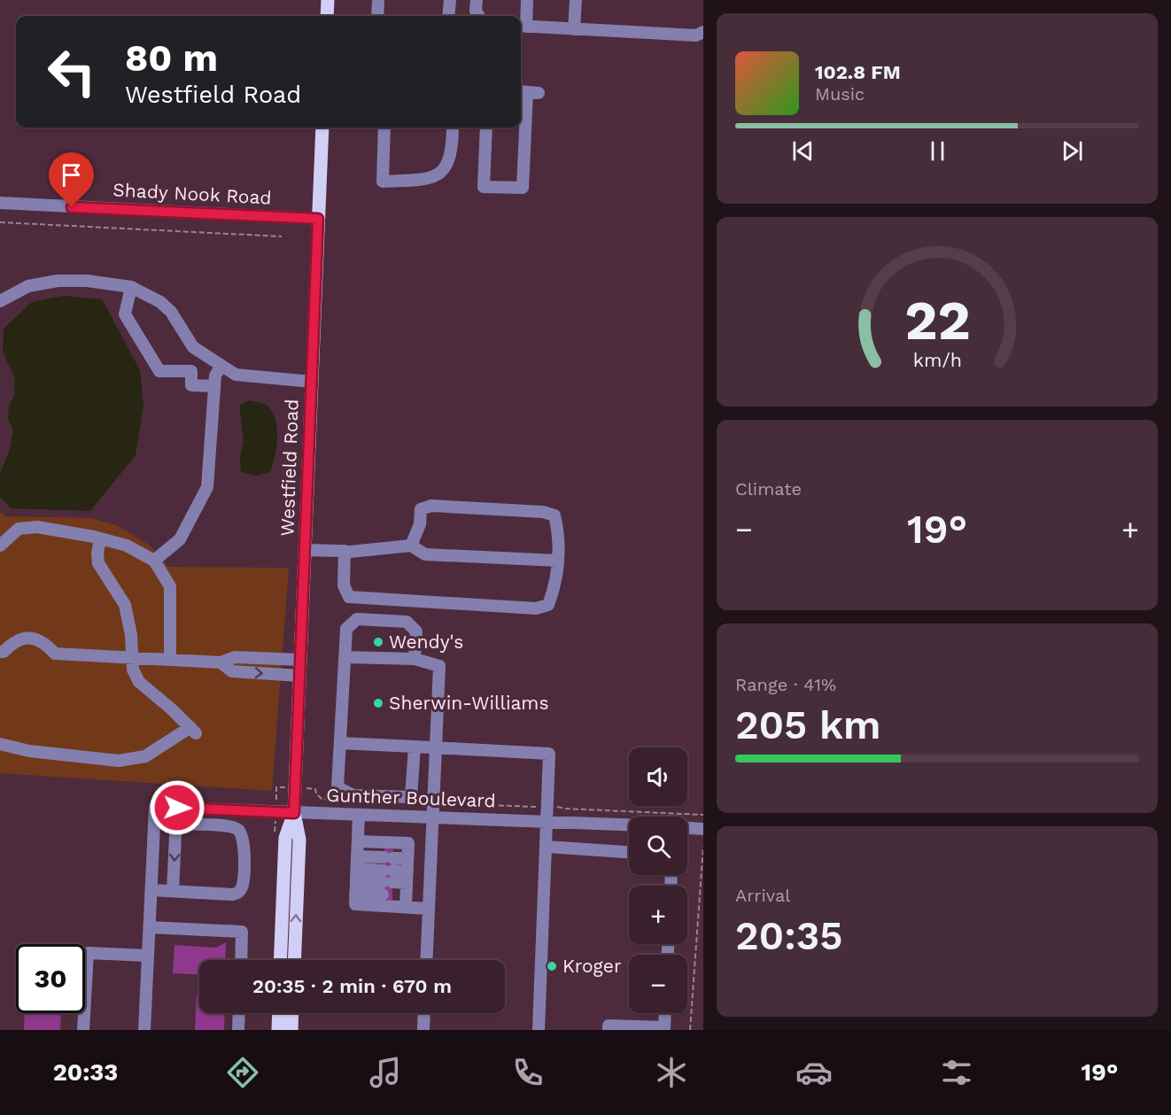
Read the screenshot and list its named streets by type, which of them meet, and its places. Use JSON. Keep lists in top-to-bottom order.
{
  "streets": {
    "main road": ["Westfield Road"],
    "street": ["Shady Nook Road", "Gunther Boulevard"]
  },
  "crossings": [
    ["Shady Nook Road", "Westfield Road"],
    ["Westfield Road", "Gunther Boulevard"]
  ],
  "places": ["Wendy's", "Sherwin-Williams", "Kroger"],
  "page": {
    "turn": ["80 m", "Westfield Road"],
    "song": ["102.8 FM", "Music"],
    "tile": [
      "Climate",
      ["Range · 41%", "205 km"],
      ["Arrival", "20:35"]
    ],
    "heat": ["−", "19°", "+"],
    "map_buttons": ["+", "−"],
    "limit": "30",
    "trip": "20:35 · 2 min · 670 m",
    "tabs": ["20:33", "19°"],
    "gauge": ["22", "km/h"]
  }
}
